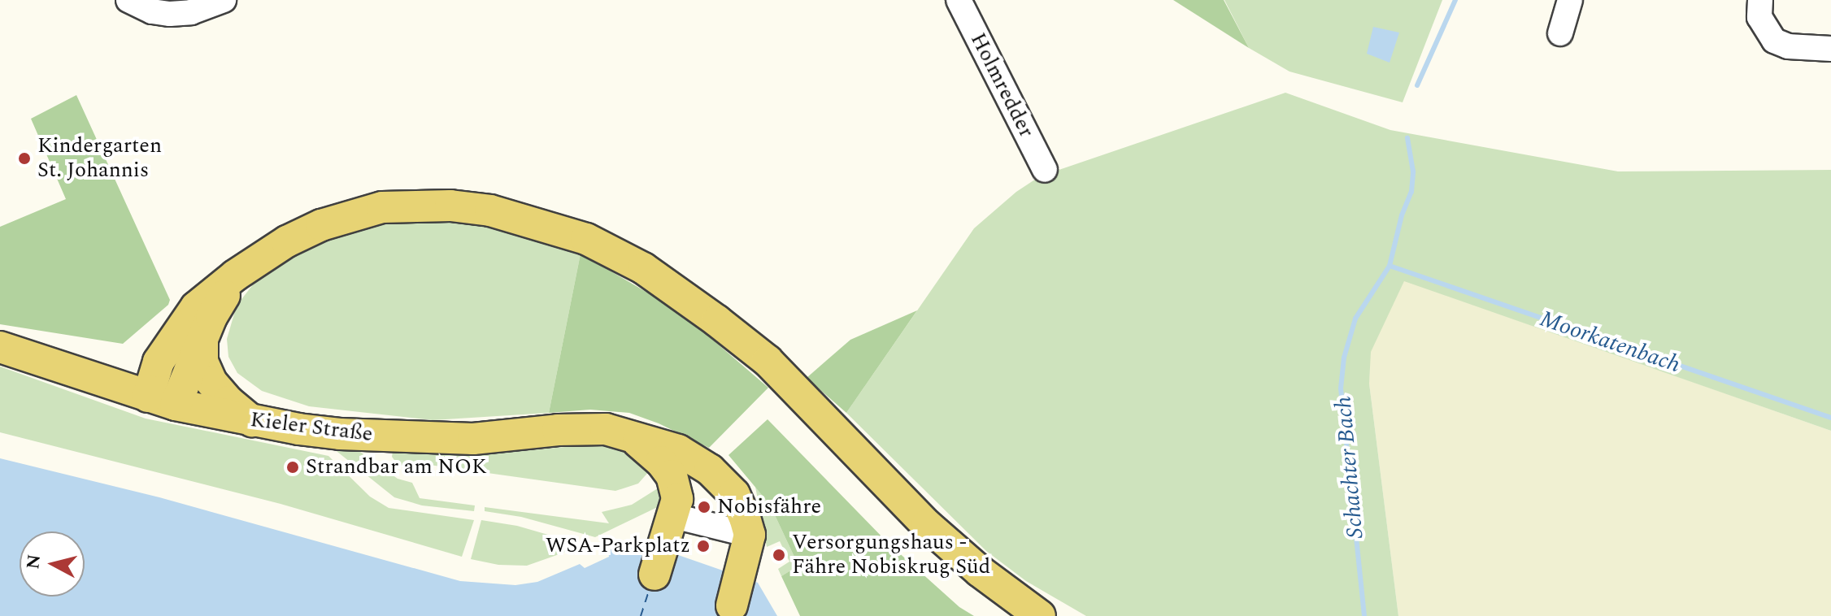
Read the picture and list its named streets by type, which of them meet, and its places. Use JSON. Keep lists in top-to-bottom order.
{
  "streets": {
    "main road": ["Kieler Straße"],
    "street": ["Holmredder"]
  },
  "water": ["Moorkatenbach", "Schachter Bach"],
  "places": [
    "Kindergarten St. Johannis",
    "Strandbar am NOK",
    "Nobisfähre",
    "WSA-Parkplatz",
    "Versorgungshaus - Fähre Nobiskrug Süd"
  ],
  "north": "left"
}
